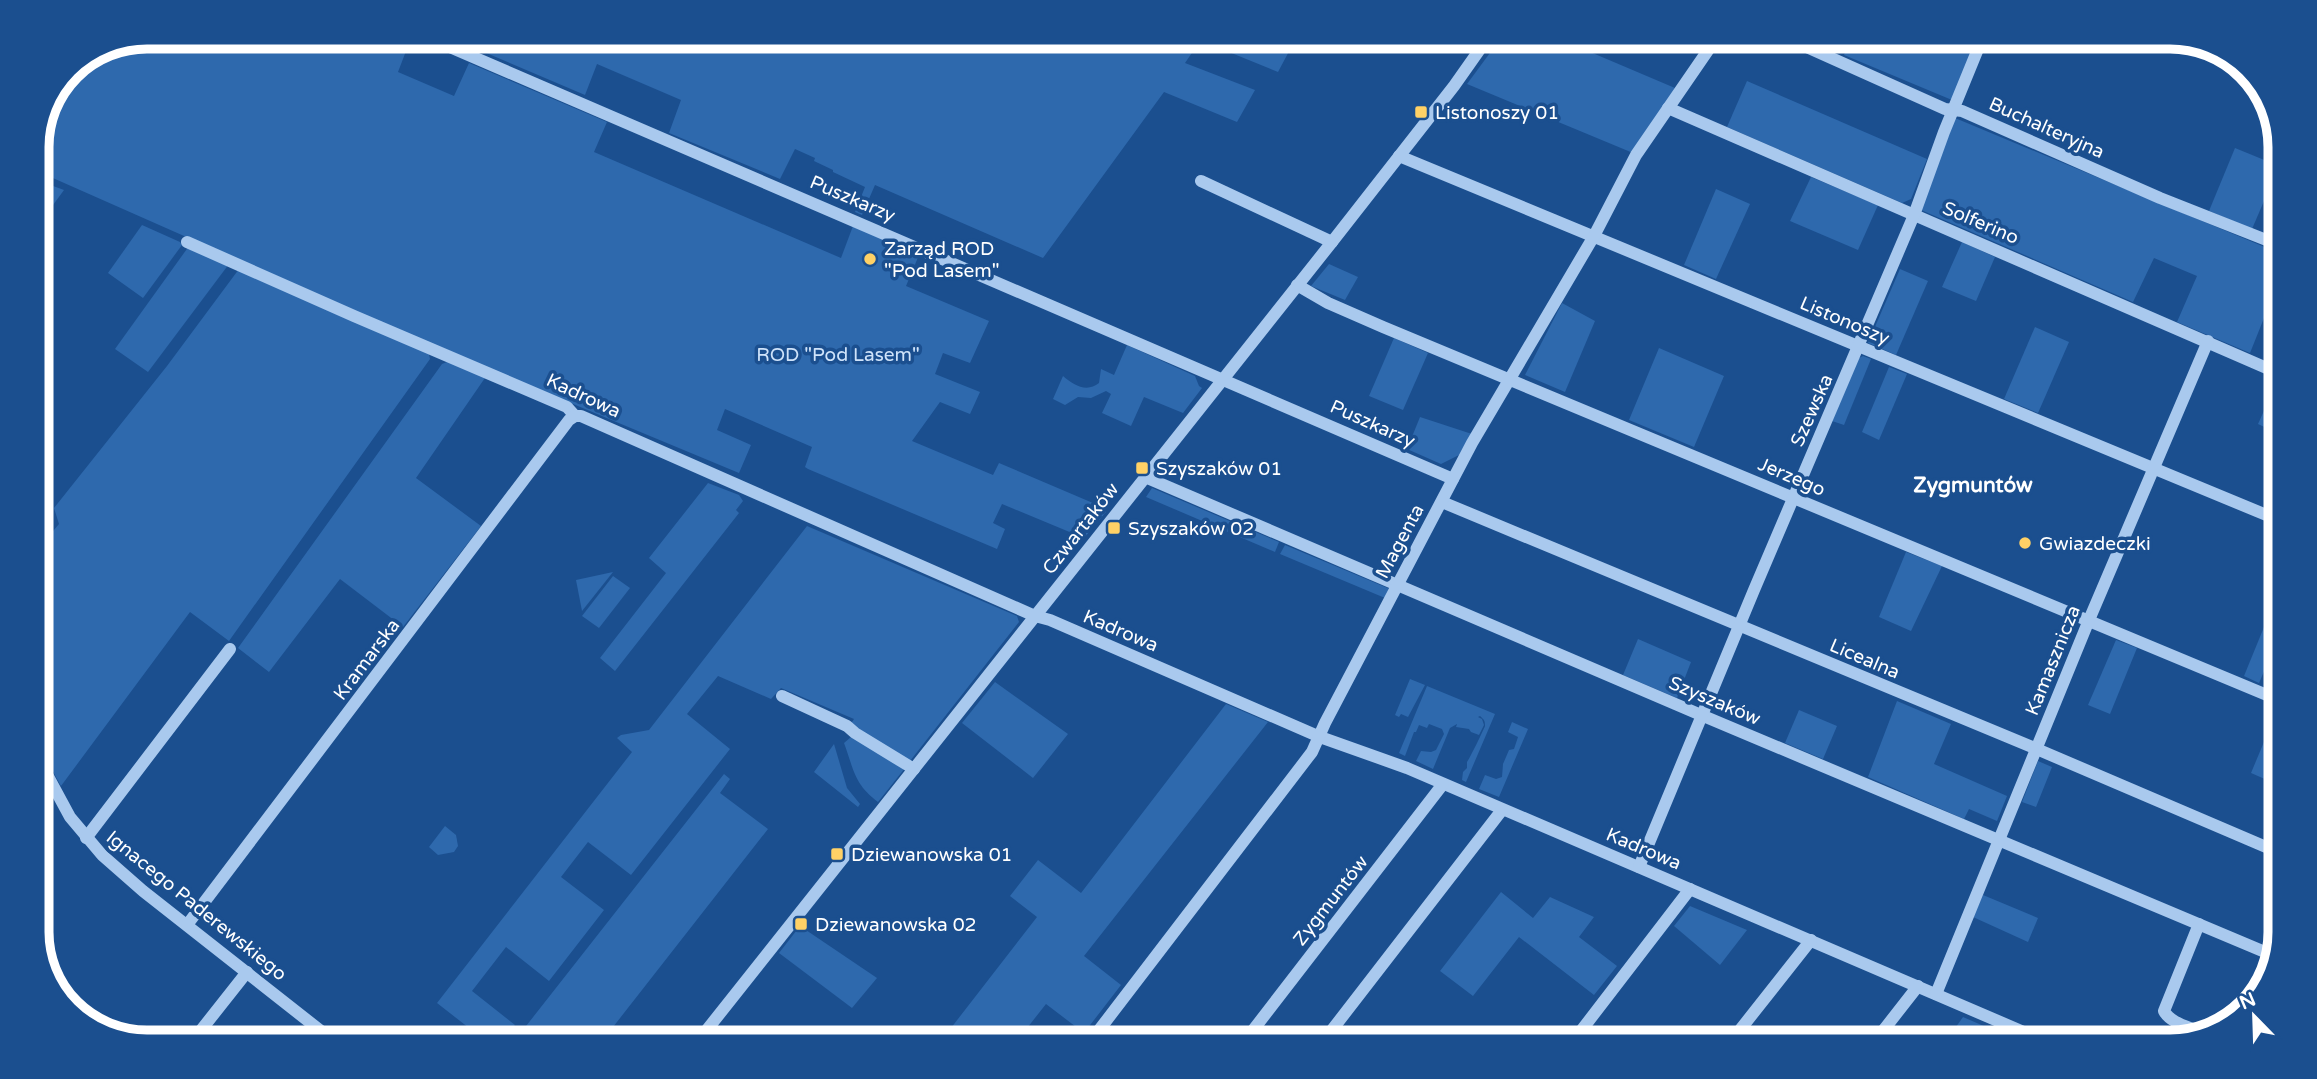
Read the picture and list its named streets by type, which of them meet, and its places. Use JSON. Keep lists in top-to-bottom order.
{
  "streets": {
    "street": [
      "Buchalteryjna",
      "Puszkarzy",
      "Solferino",
      "Listonoszy",
      "Kadrowa",
      "Szewska",
      "Jerzego",
      "Czwartaków",
      "Magenta",
      "Licealna",
      "Kramarska",
      "Kamasznicza",
      "Szyszaków",
      "Zygmuntów",
      "Ignacego Paderewskiego"
    ]
  },
  "crossings": [
    ["Buchalteryjna", "Szewska"],
    ["Puszkarzy", "Czwartaków"],
    ["Puszkarzy", "Magenta"],
    ["Solferino", "Szewska"],
    ["Solferino", "Magenta"],
    ["Solferino", "Kamasznicza"],
    ["Listonoszy", "Szewska"],
    ["Listonoszy", "Czwartaków"],
    ["Listonoszy", "Magenta"],
    ["Listonoszy", "Kamasznicza"],
    ["Kadrowa", "Szewska"],
    ["Kadrowa", "Czwartaków"],
    ["Kadrowa", "Magenta"],
    ["Kadrowa", "Kramarska"],
    ["Kadrowa", "Kamasznicza"],
    ["Kadrowa", "Zygmuntów"],
    ["Szewska", "Jerzego"],
    ["Szewska", "Licealna"],
    ["Szewska", "Szyszaków"],
    ["Jerzego", "Czwartaków"],
    ["Jerzego", "Magenta"],
    ["Jerzego", "Kamasznicza"],
    ["Czwartaków", "Szyszaków"],
    ["Magenta", "Licealna"],
    ["Magenta", "Szyszaków"],
    ["Licealna", "Kamasznicza"],
    ["Kramarska", "Ignacego Paderewskiego"],
    ["Kamasznicza", "Szyszaków"]
  ],
  "districts": ["Zygmuntów"],
  "parks": ["ROD \"Pod Lasem\""],
  "places": {
    "transit": [
      "Listonoszy 01",
      "Szyszaków 01",
      "Szyszaków 02",
      "Dziewanowska 01",
      "Dziewanowska 02"
    ],
    "other": ["Zarząd ROD \"Pod Lasem\"", "Gwiazdeczki"]
  },
  "north": "top left"
}
